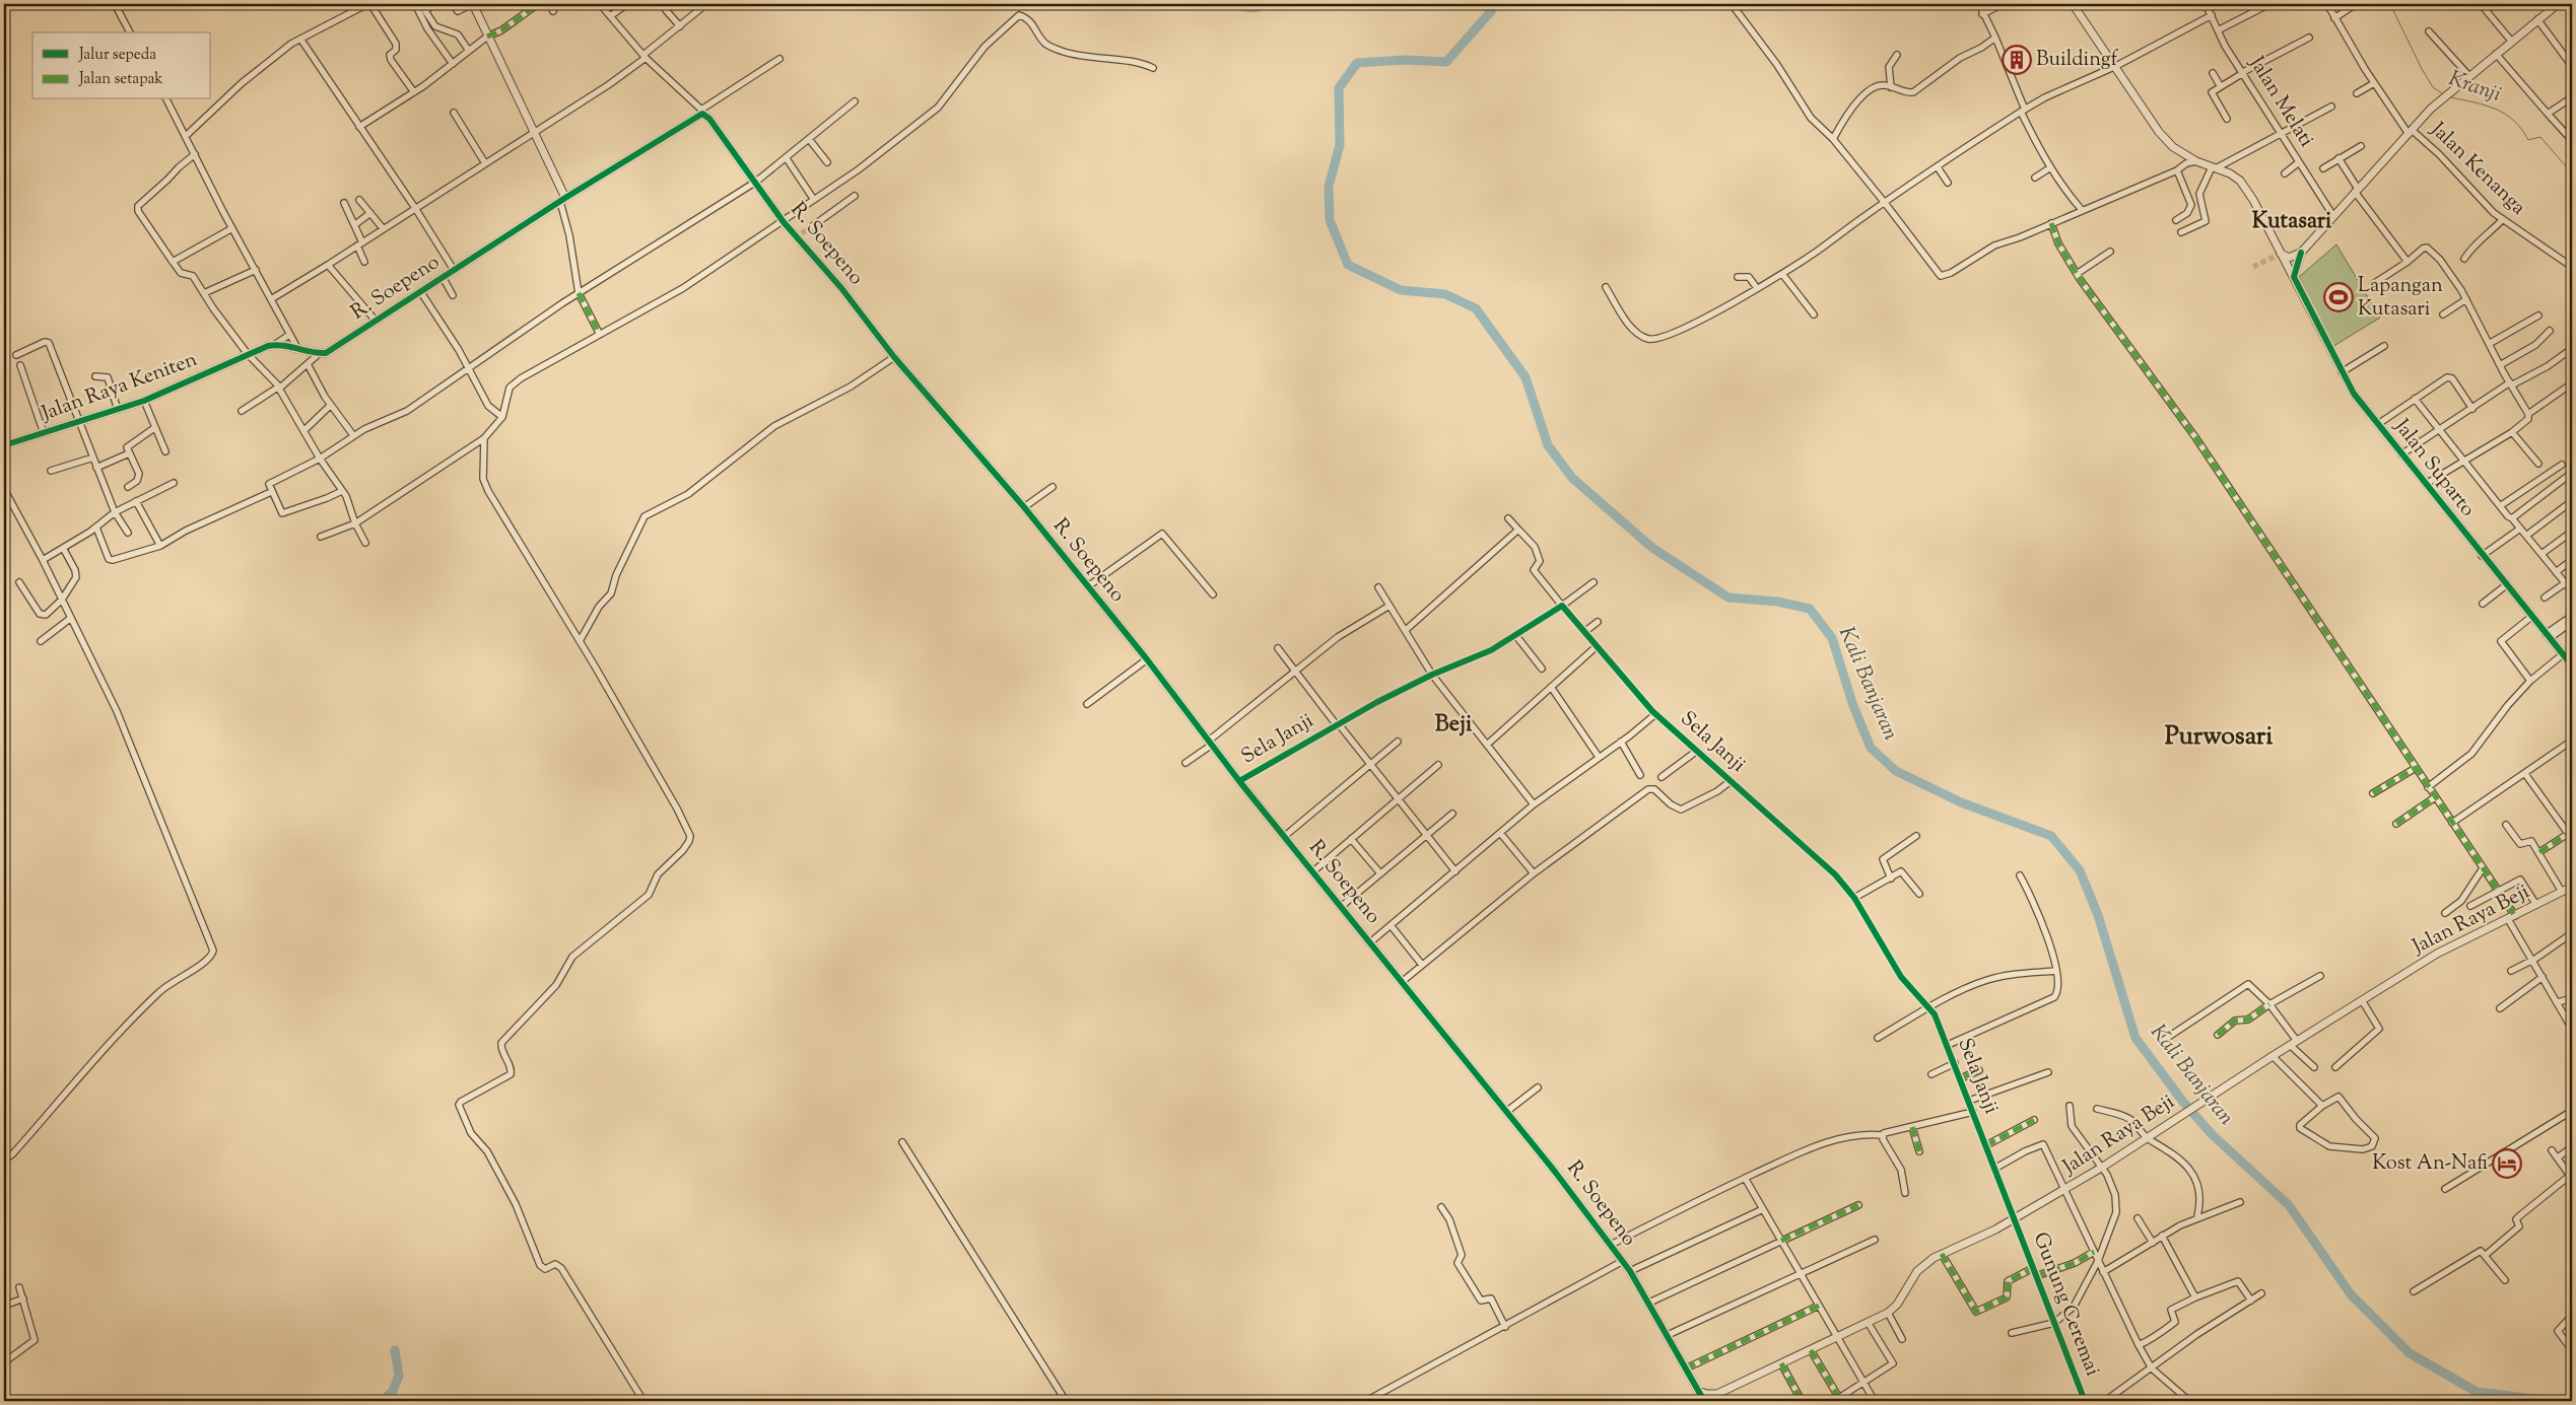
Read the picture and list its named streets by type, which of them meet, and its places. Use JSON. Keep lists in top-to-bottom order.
{
  "streets": {
    "street": [
      "Jalan Melati",
      "Jalan Kenanga",
      "R. Soepeno",
      "Jalan Raya Keniten",
      "Jalan Suparto",
      "Sela Janji",
      "Jalan Raya Beji",
      "Gunung Ceremai"
    ]
  },
  "crossings": [
    ["R. Soepeno", "Sela Janji"],
    ["Sela Janji", "Jalan Raya Beji"],
    ["Sela Janji", "Gunung Ceremai"],
    ["Jalan Raya Beji", "Gunung Ceremai"]
  ],
  "districts": ["Kutasari", "Beji", "Purwosari"],
  "water": ["Kranji", "Kali Banjaran"],
  "places": {
    "building": ["Buildingf"],
    "sports": ["Lapangan Kutasari"],
    "hotel": ["Kost An-Nafi"]
  },
  "legend": ["Jalur sepeda", "Jalan setapak"]
}
